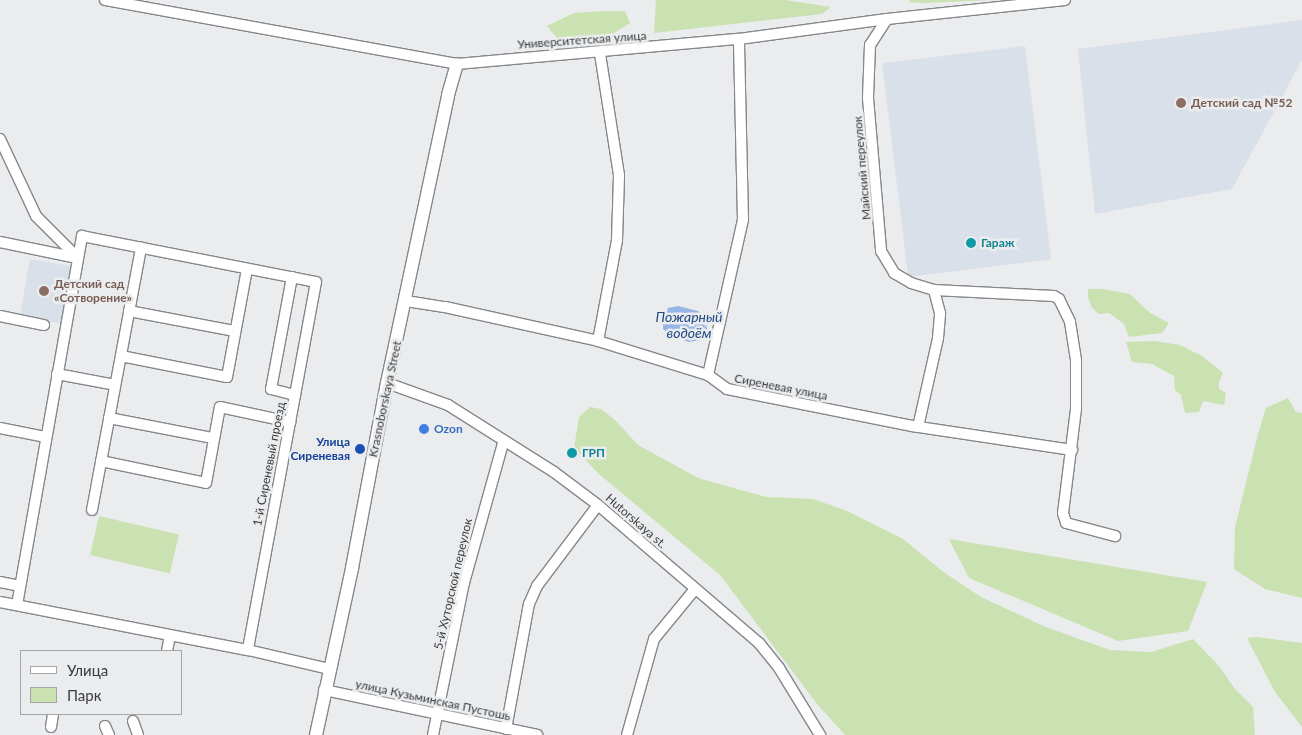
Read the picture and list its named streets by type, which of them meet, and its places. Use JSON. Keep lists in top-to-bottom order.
{
  "streets": {
    "street": [
      "Университетская улица",
      "Майский переулок",
      "Сиреневая улица",
      "Krasnoborskaya Street",
      "1-й Сиреневый проезд",
      "Hutorskaya st.",
      "5-й Хуторской переулок",
      "улица Кузьминская Пустошь"
    ]
  },
  "crossings": [
    ["Университетская улица", "Майский переулок"],
    ["Университетская улица", "Krasnoborskaya Street"],
    ["Майский переулок", "Сиреневая улица"],
    ["Сиреневая улица", "Krasnoborskaya Street"],
    ["Krasnoborskaya Street", "Hutorskaya st."],
    ["Krasnoborskaya Street", "улица Кузьминская Пустошь"],
    ["Hutorskaya st.", "5-й Хуторской переулок"],
    ["5-й Хуторской переулок", "улица Кузьминская Пустошь"]
  ],
  "water": ["Пожарный водоём"],
  "places": [
    "Детский сад №52",
    "Гараж",
    "Детский сад «Сотворение»",
    "Ozon",
    "Улица Сиреневая",
    "ГРП"
  ],
  "legend": ["Улица", "Парк"]
}
